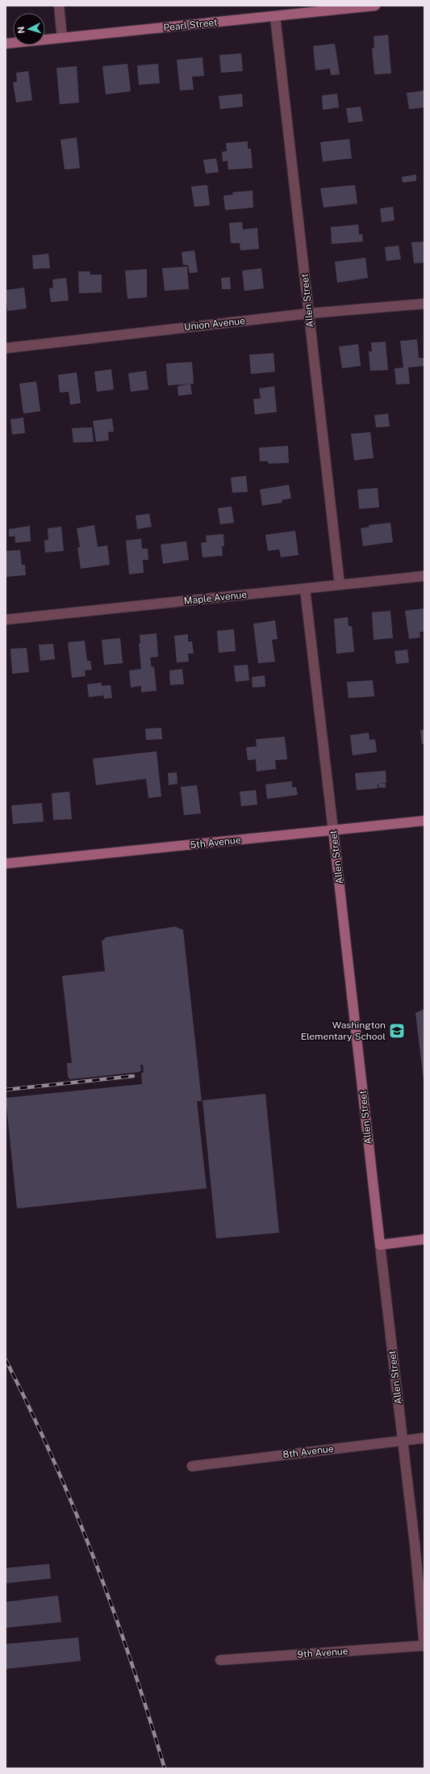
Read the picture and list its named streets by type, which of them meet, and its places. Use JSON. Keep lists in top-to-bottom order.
{
  "streets": {
    "street": [
      "Pearl Street",
      "Allen Street",
      "Union Avenue",
      "Maple Avenue",
      "5th Avenue",
      "8th Avenue",
      "9th Avenue"
    ]
  },
  "crossings": [
    ["Pearl Street", "Allen Street"],
    ["Allen Street", "Union Avenue"],
    ["Allen Street", "Maple Avenue"],
    ["Allen Street", "5th Avenue"],
    ["Allen Street", "8th Avenue"],
    ["Allen Street", "9th Avenue"]
  ],
  "places": {
    "school or university": ["Washington Elementary School"]
  },
  "north": "left"
}
